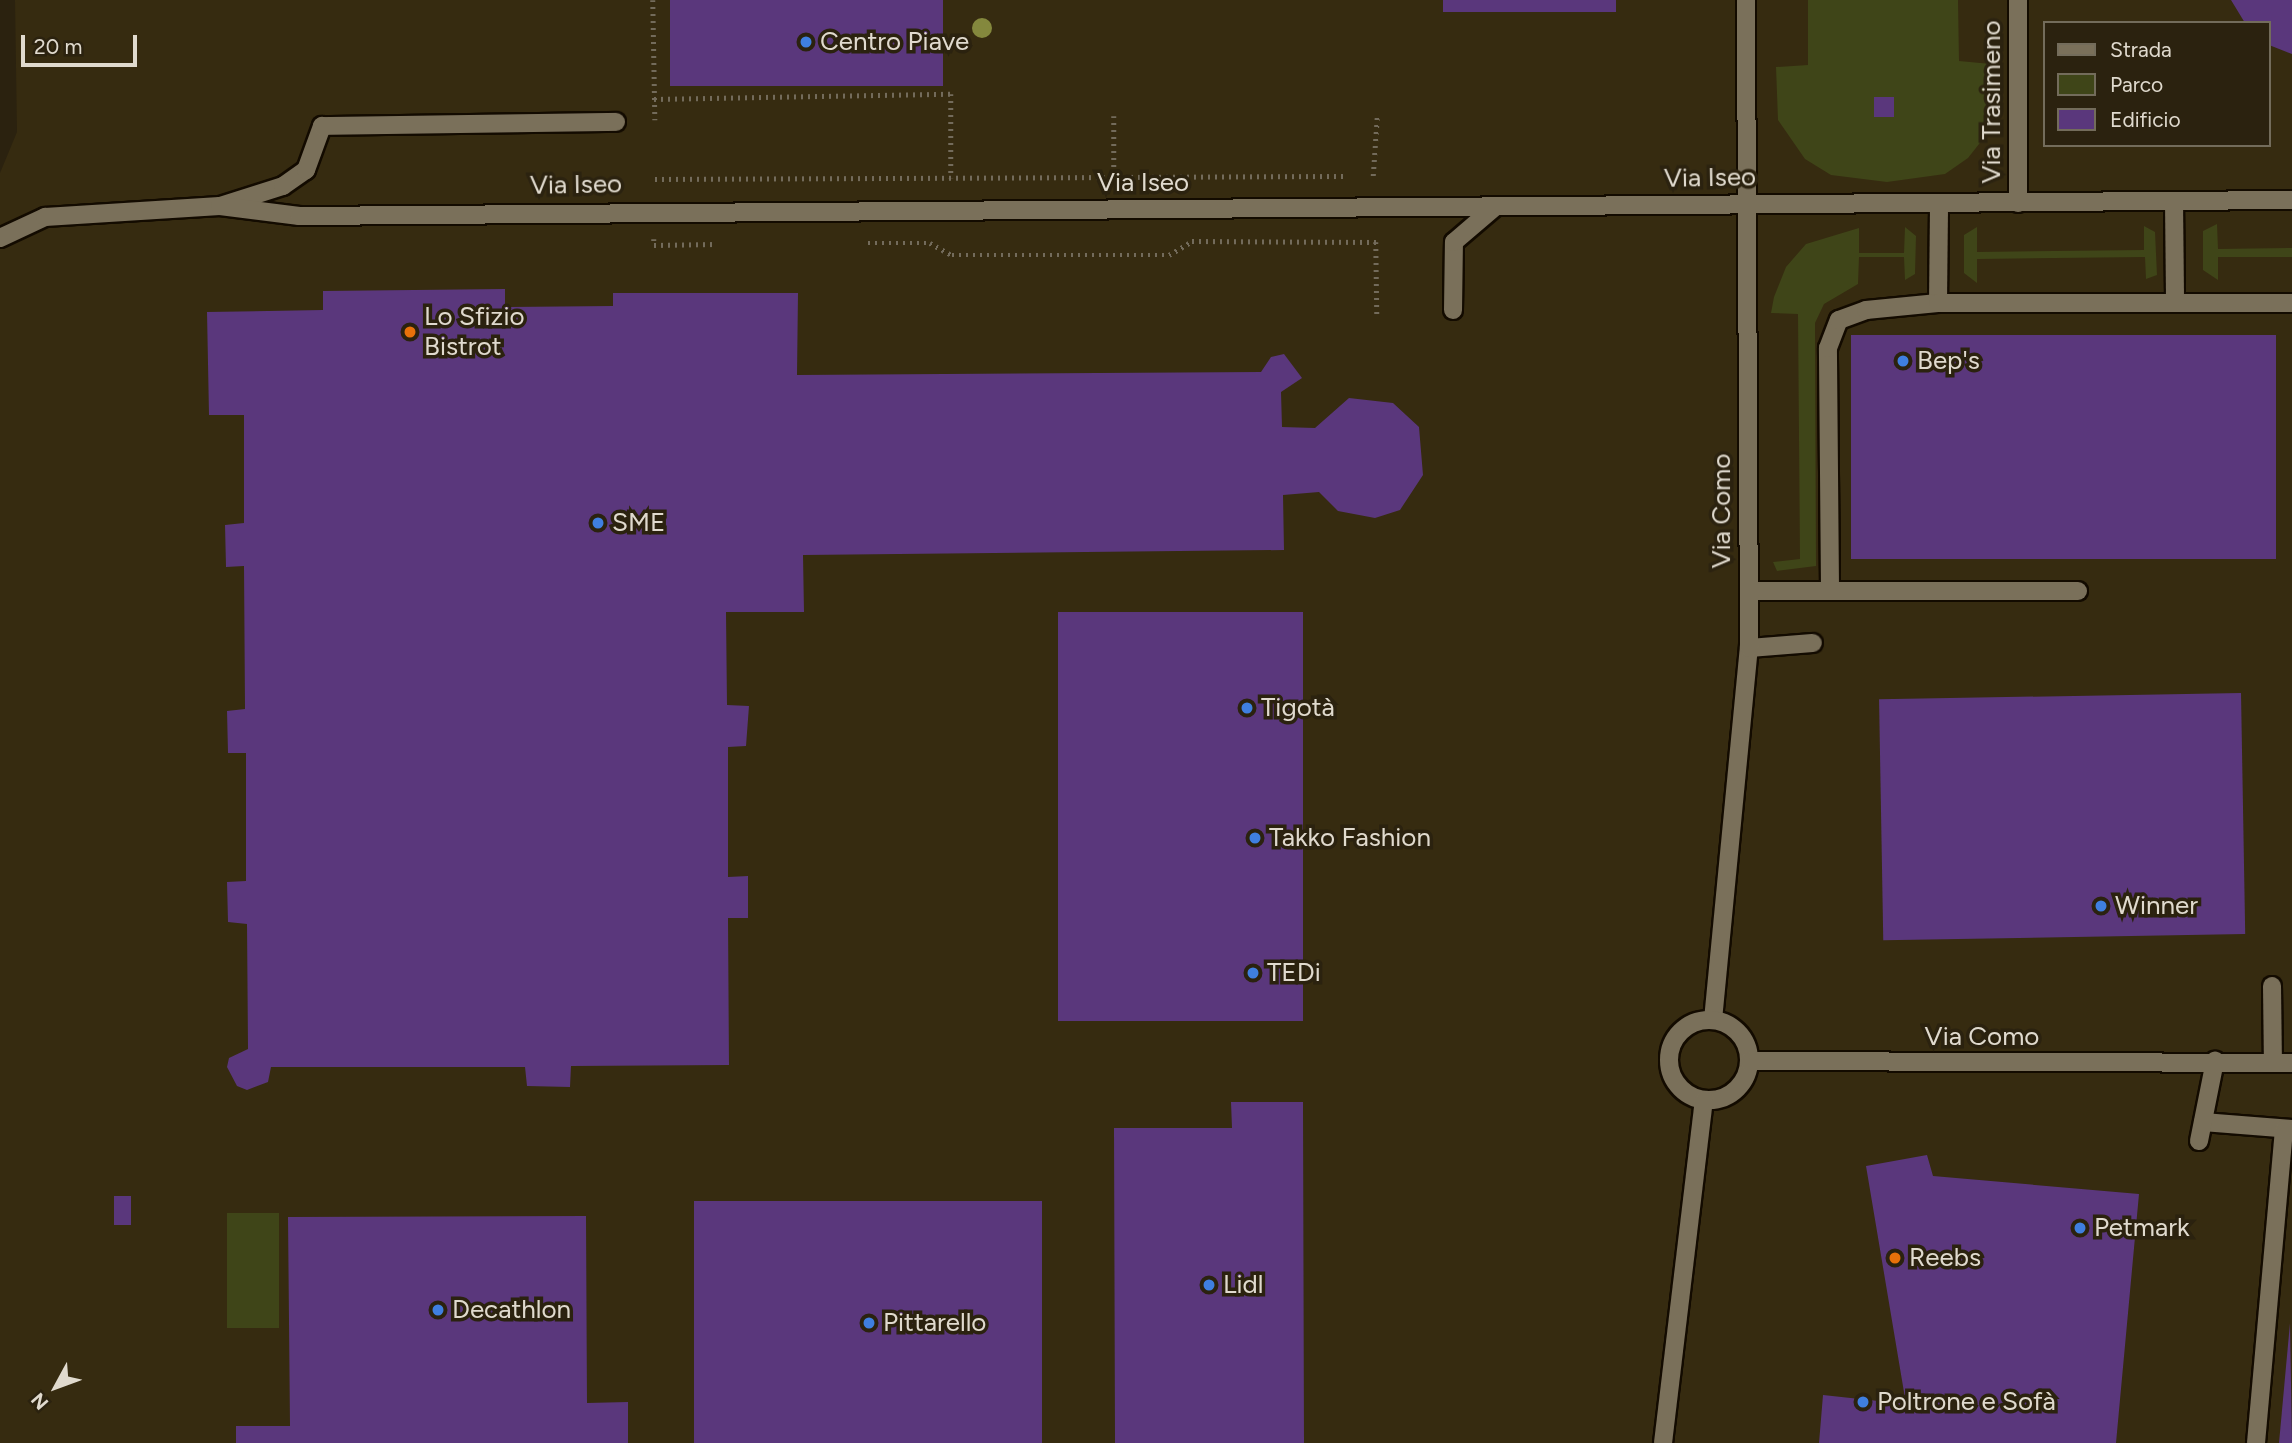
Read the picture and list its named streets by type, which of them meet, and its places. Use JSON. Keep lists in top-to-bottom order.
{
  "streets": {
    "street": ["Via Trasimeno", "Via Iseo", "Via Como"]
  },
  "crossings": [
    ["Via Trasimeno", "Via Iseo"],
    ["Via Iseo", "Via Como"]
  ],
  "places": [
    "Centro Piave",
    "Lo Sfizio Bistrot",
    "Bep's",
    "SME",
    "Tigotà",
    "Takko Fashion",
    "Winner",
    "TEDi",
    "Petmark",
    "Reebs",
    "Lidl",
    "Decathlon",
    "Pittarello",
    "Poltrone e Sofà"
  ],
  "legend": ["Strada", "Parco", "Edificio"],
  "scale_bar": "20 m",
  "north": "bottom left"
}
